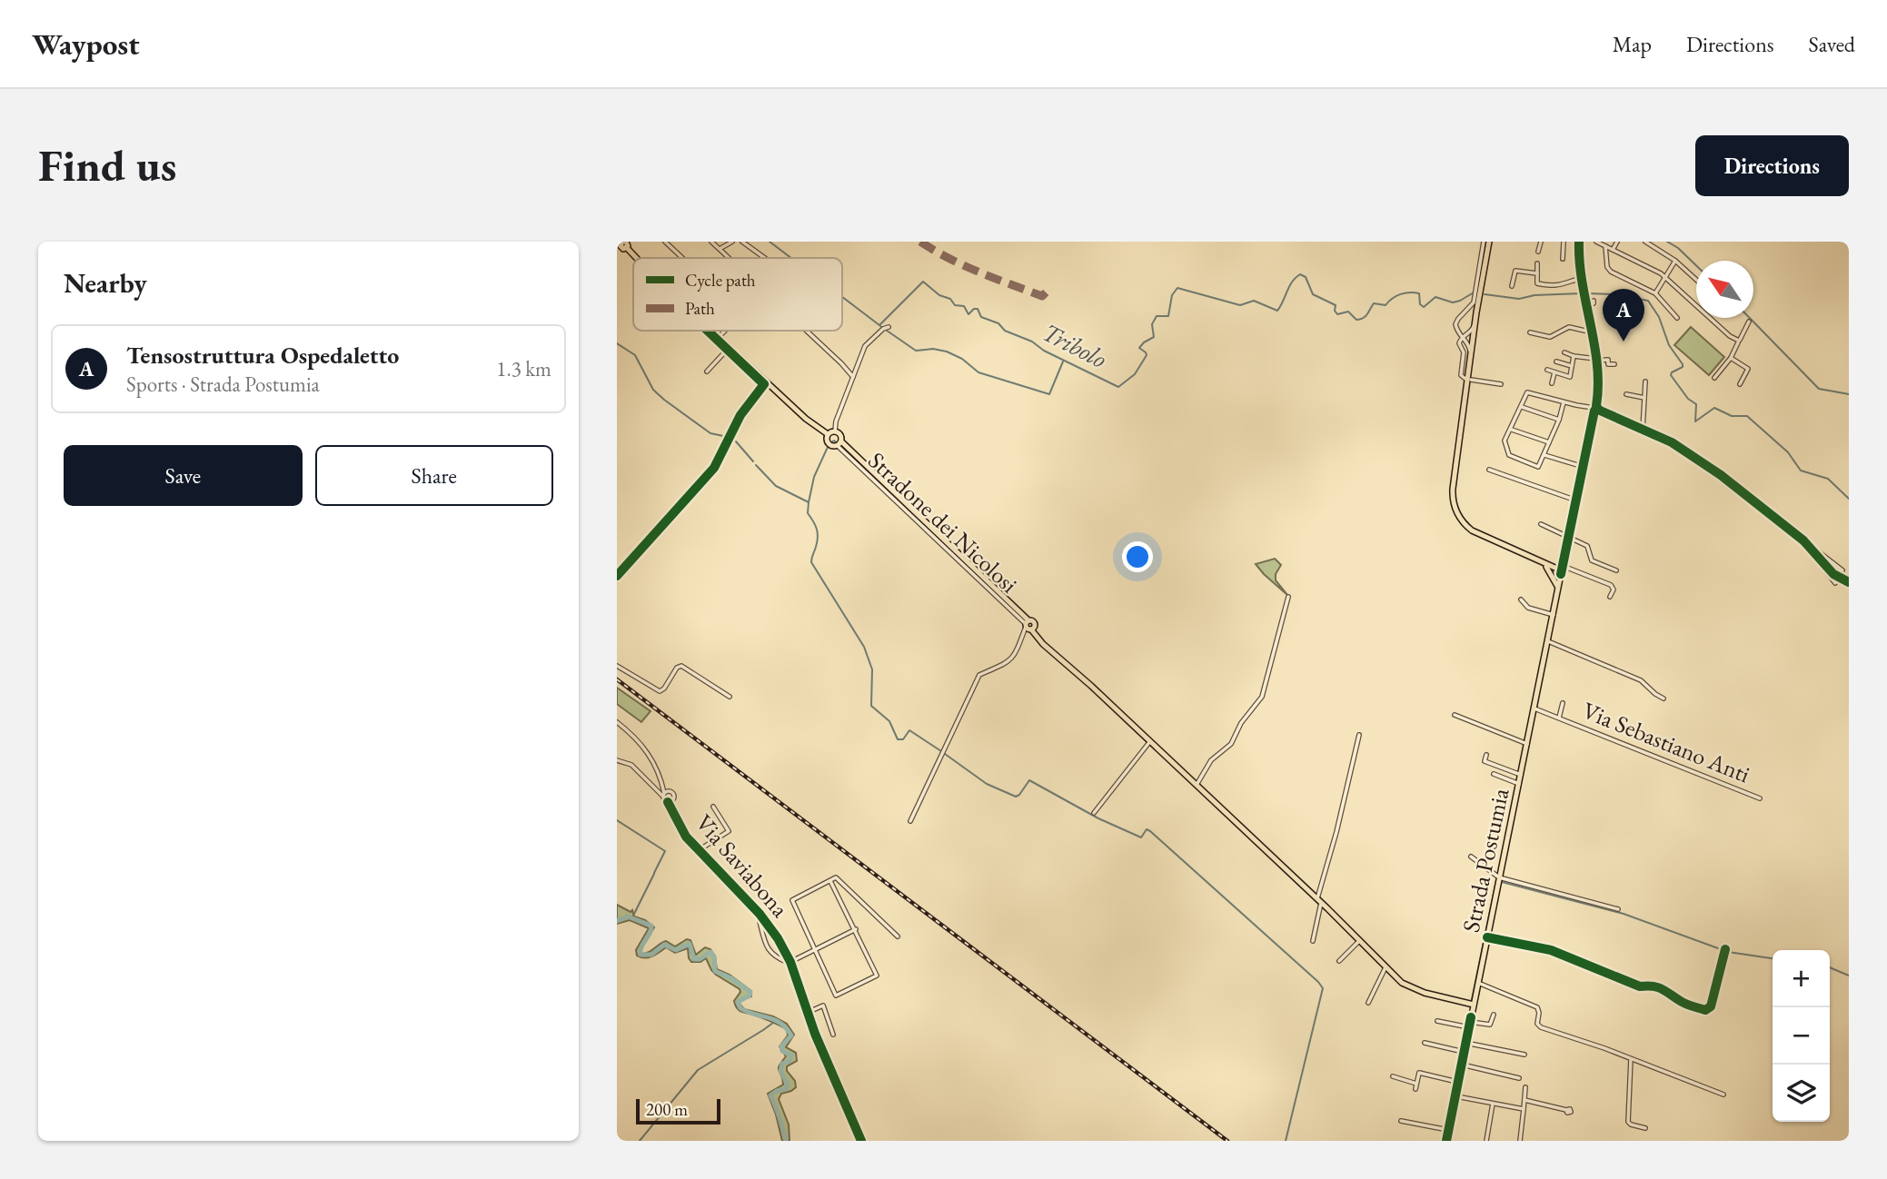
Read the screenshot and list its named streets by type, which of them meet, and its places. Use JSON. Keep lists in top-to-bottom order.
{
  "streets": {
    "main road": ["Stradone dei Nicolosi", "Strada Postumia"],
    "street": ["Via Sebastiano Anti", "Via Saviabona"]
  },
  "crossings": [
    ["Stradone dei Nicolosi", "Strada Postumia"],
    ["Via Sebastiano Anti", "Strada Postumia"]
  ],
  "water": ["Tribolo"],
  "legend": ["Cycle path", "Path"],
  "scale_bar": "200 m",
  "north": "top left",
  "page": {
    "header": "Waypost",
    "nav": ["Map", "Directions", "Saved"],
    "buttons": [
      "Directions",
      ["Save", "Share"]
    ],
    "title": "Find us",
    "heading": "Nearby",
    "pins": "A",
    "list": [
      {
        "mark": "A",
        "name": "Tensostruttura Ospedaletto",
        "note": "Sports · Strada Postumia",
        "value": "1.3 km"
      }
    ],
    "map_buttons": ["+", "−"],
    "scale": "200 m"
  }
}
